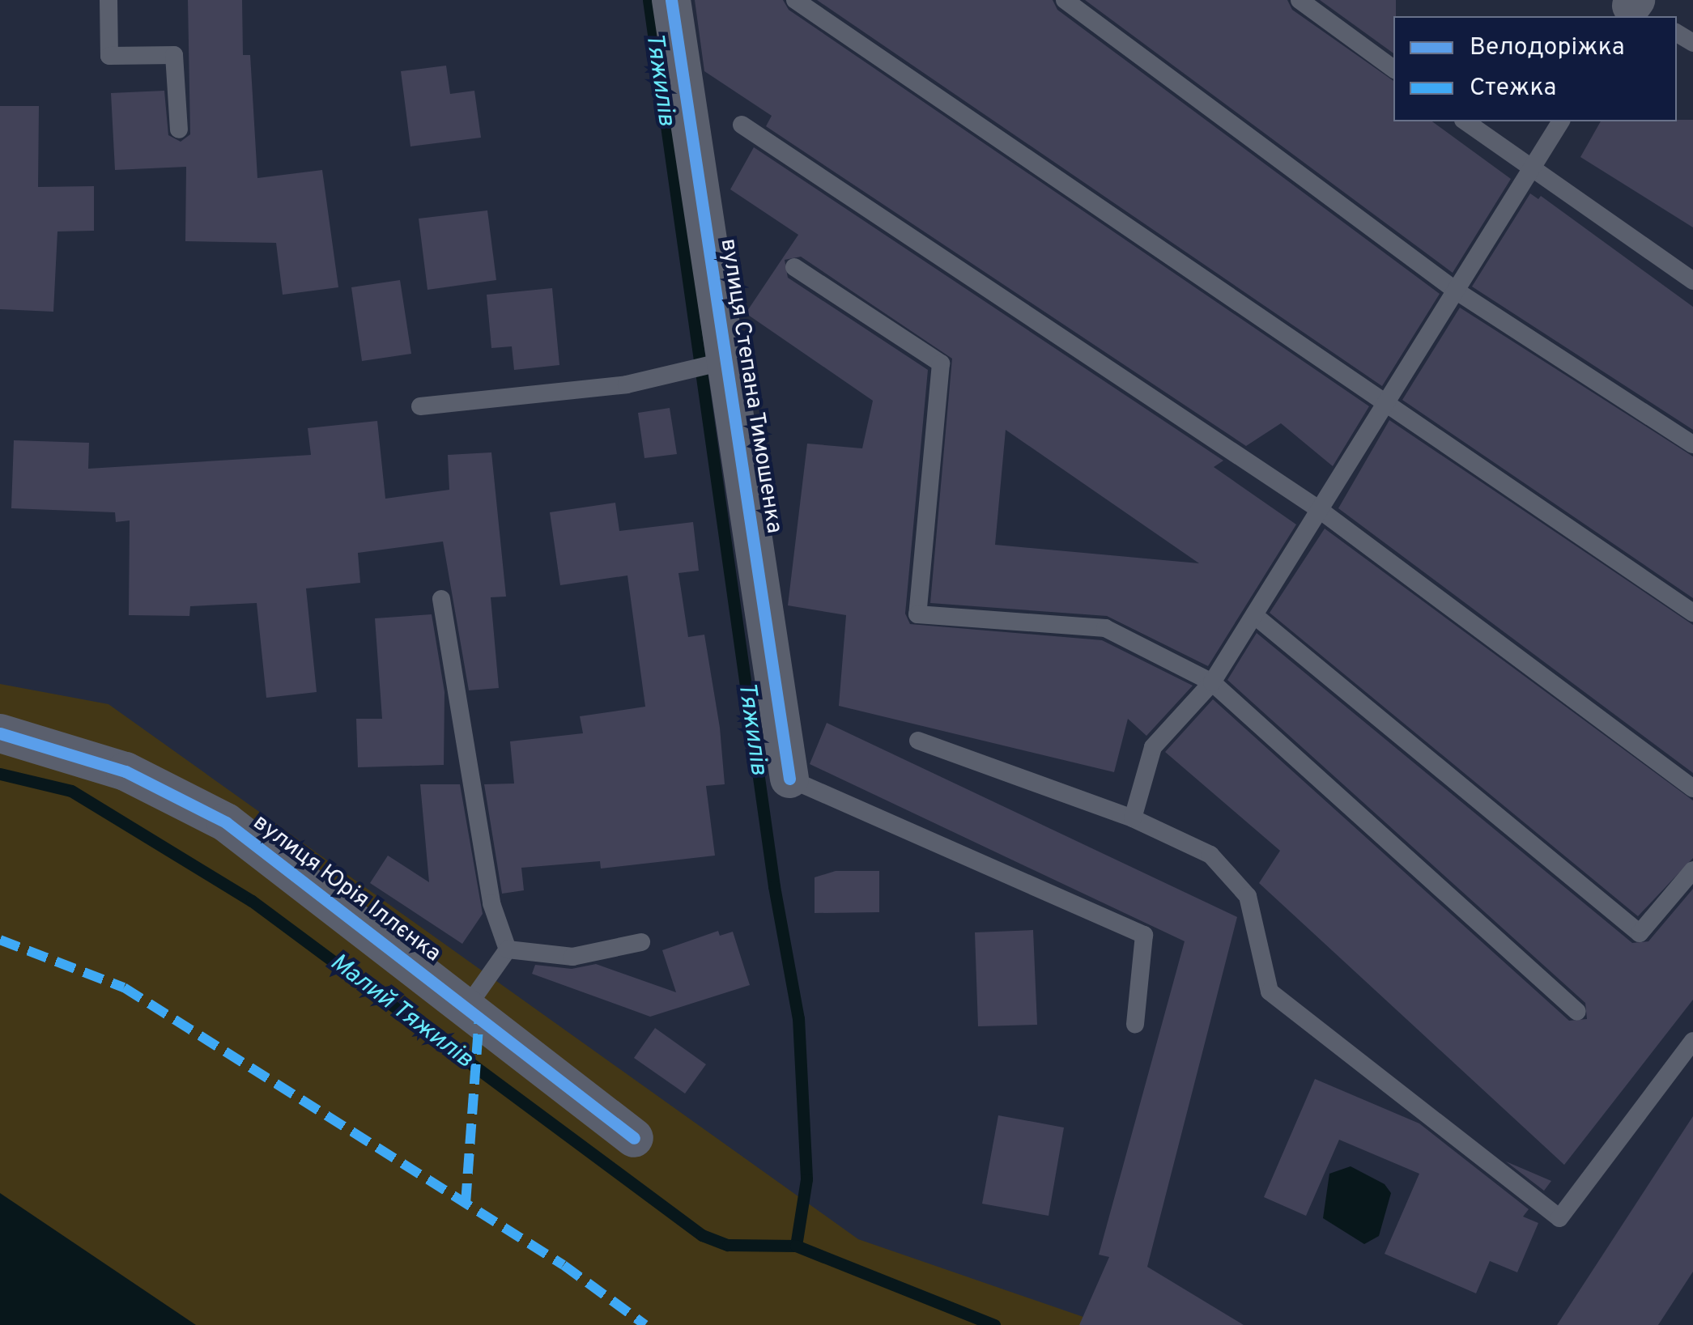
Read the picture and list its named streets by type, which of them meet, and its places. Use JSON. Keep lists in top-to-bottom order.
{
  "streets": {
    "street": ["вулиця Степана Тимошенка", "вулиця Юрія Іллєнка"]
  },
  "water": ["Тяжилів", "Малий Тяжилів"],
  "legend": ["Велодоріжка", "Стежка"]
}
